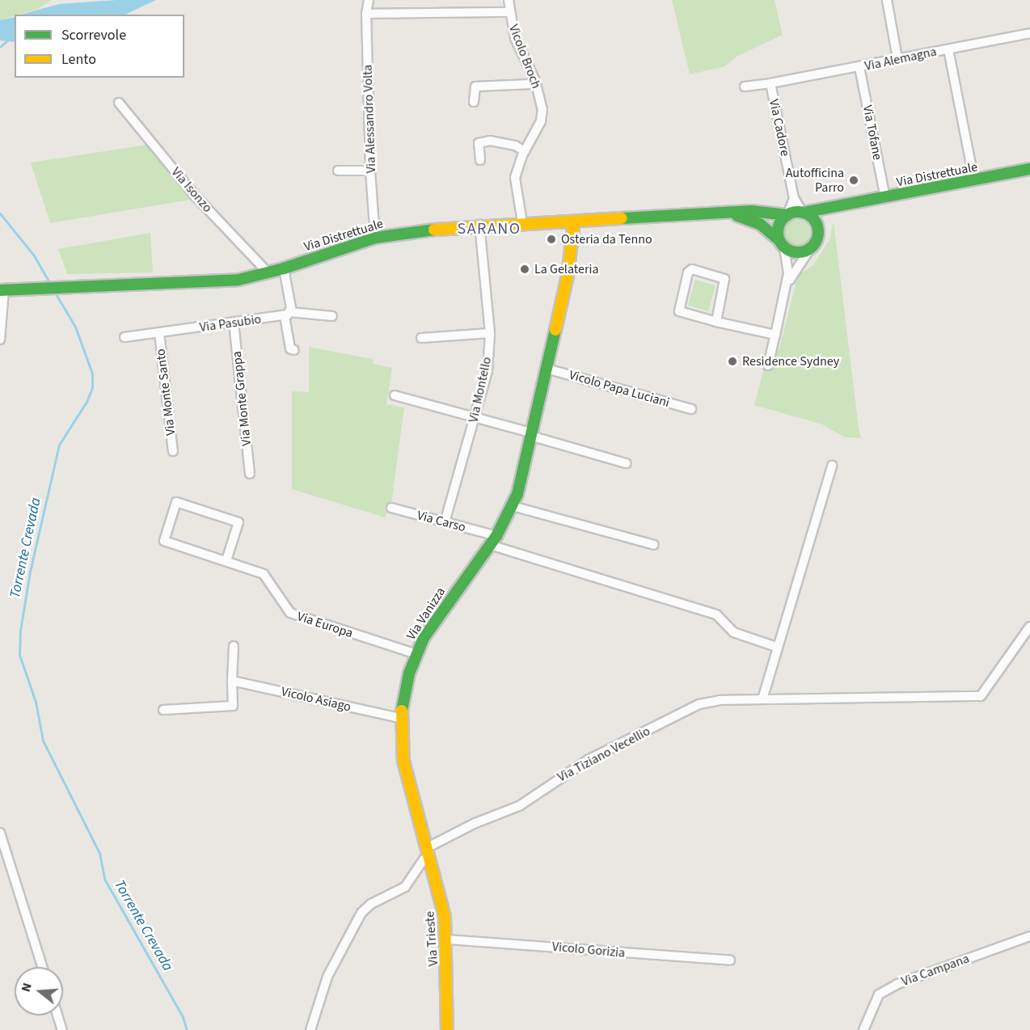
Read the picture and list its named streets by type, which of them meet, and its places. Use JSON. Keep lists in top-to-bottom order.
{
  "streets": {
    "main road": ["Via Distrettuale", "Via Vanizza", "Via Trieste"],
    "street": [
      "Vicolo Broch",
      "Via Alemagna",
      "Via Alessandro Volta",
      "Via Cadore",
      "Via Tofane",
      "Via Isonzo",
      "Via Pasubio",
      "Vicolo Papa Luciani",
      "Via Montello",
      "Via Monte Santo",
      "Via Monte Grappa",
      "Via Carso",
      "Via Europa",
      "Vicolo Asiago",
      "Via Tiziano Vecellio",
      "Vicolo Gorizia",
      "Via Campana"
    ]
  },
  "crossings": [
    ["Vicolo Broch", "Via Distrettuale"],
    ["Via Alemagna", "Via Cadore"],
    ["Via Alemagna", "Via Tofane"],
    ["Via Alessandro Volta", "Via Distrettuale"],
    ["Via Cadore", "Via Distrettuale"],
    ["Via Tofane", "Via Distrettuale"],
    ["Via Distrettuale", "Via Isonzo"],
    ["Via Distrettuale", "Via Montello"],
    ["Via Distrettuale", "Via Vanizza"],
    ["Via Pasubio", "Via Monte Santo"],
    ["Via Pasubio", "Via Monte Grappa"],
    ["Vicolo Papa Luciani", "Via Vanizza"],
    ["Via Montello", "Via Carso"],
    ["Via Carso", "Via Vanizza"],
    ["Via Vanizza", "Via Europa"],
    ["Via Vanizza", "Vicolo Asiago"],
    ["Via Vanizza", "Via Tiziano Vecellio"],
    ["Via Vanizza", "Via Trieste"],
    ["Via Tiziano Vecellio", "Via Trieste"],
    ["Via Trieste", "Vicolo Gorizia"]
  ],
  "districts": ["SARANO"],
  "water": ["Torrente Crevada"],
  "places": [
    "Autofficina Parro",
    "Osteria da Tenno",
    "La Gelateria",
    "Residence Sydney"
  ],
  "legend": ["Scorrevole", "Lento"],
  "north": "left"
}
